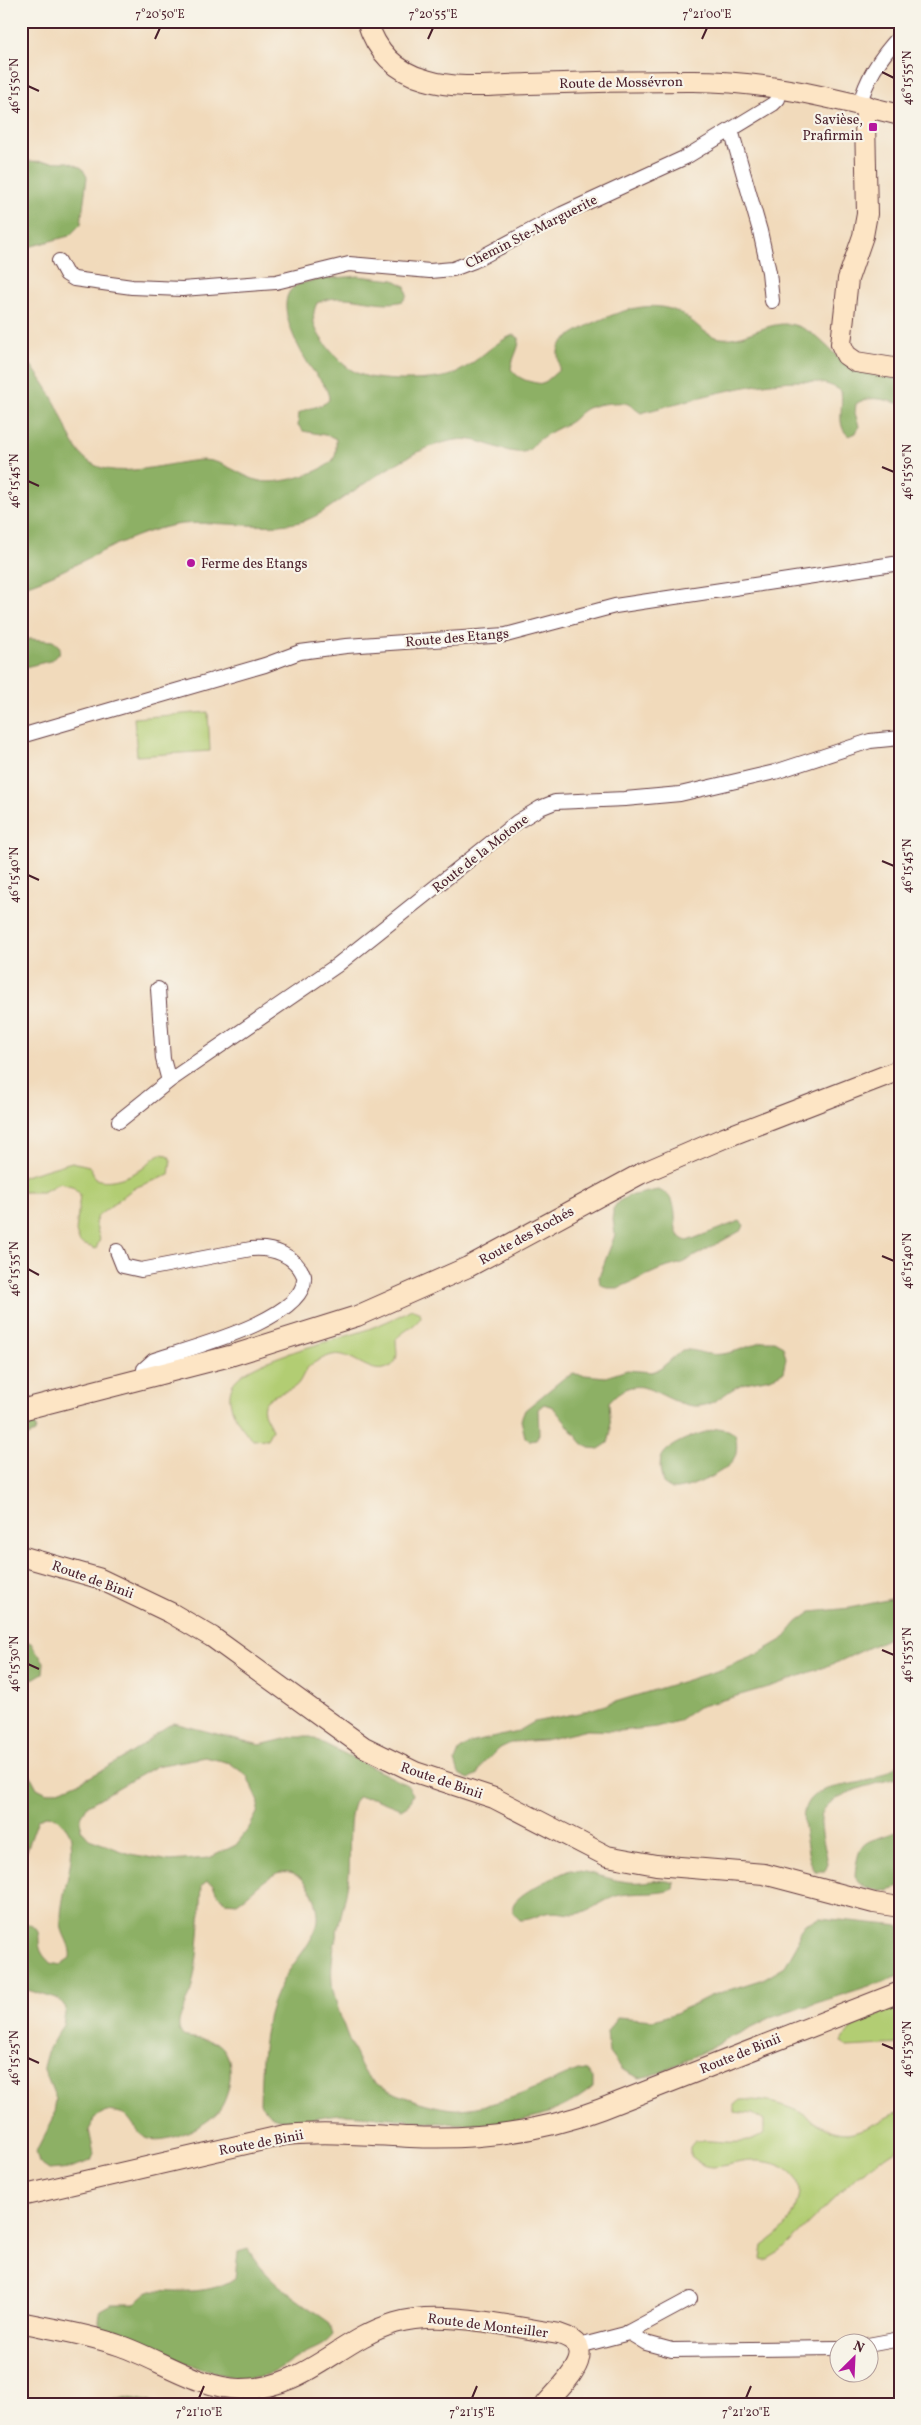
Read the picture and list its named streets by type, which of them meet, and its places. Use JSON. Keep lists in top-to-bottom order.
{
  "streets": {
    "street": [
      "Route de Mossévron",
      "Chemin Ste-Marguerite",
      "Route des Etangs",
      "Route de la Motone",
      "Route des Rochés",
      "Route de Binii",
      "Route de Monteiller"
    ]
  },
  "crossings": [
    ["Route de Mossévron", "Chemin Ste-Marguerite"]
  ],
  "places": {
    "transit": ["Savièse, Prafirmin"],
    "other": ["Ferme des Etangs"]
  },
  "north": "top right",
  "coordinates": [
    "7°20'50\"E",
    "7°20'55\"E",
    "7°21'00\"E",
    "46°15'55\"N",
    "46°15'50\"N",
    "46°15'45\"N",
    "46°15'40\"N",
    "46°15'35\"N",
    "46°15'30\"N",
    "46°15'25\"N",
    "7°21'10\"E",
    "7°21'15\"E",
    "7°21'20\"E"
  ]
}
